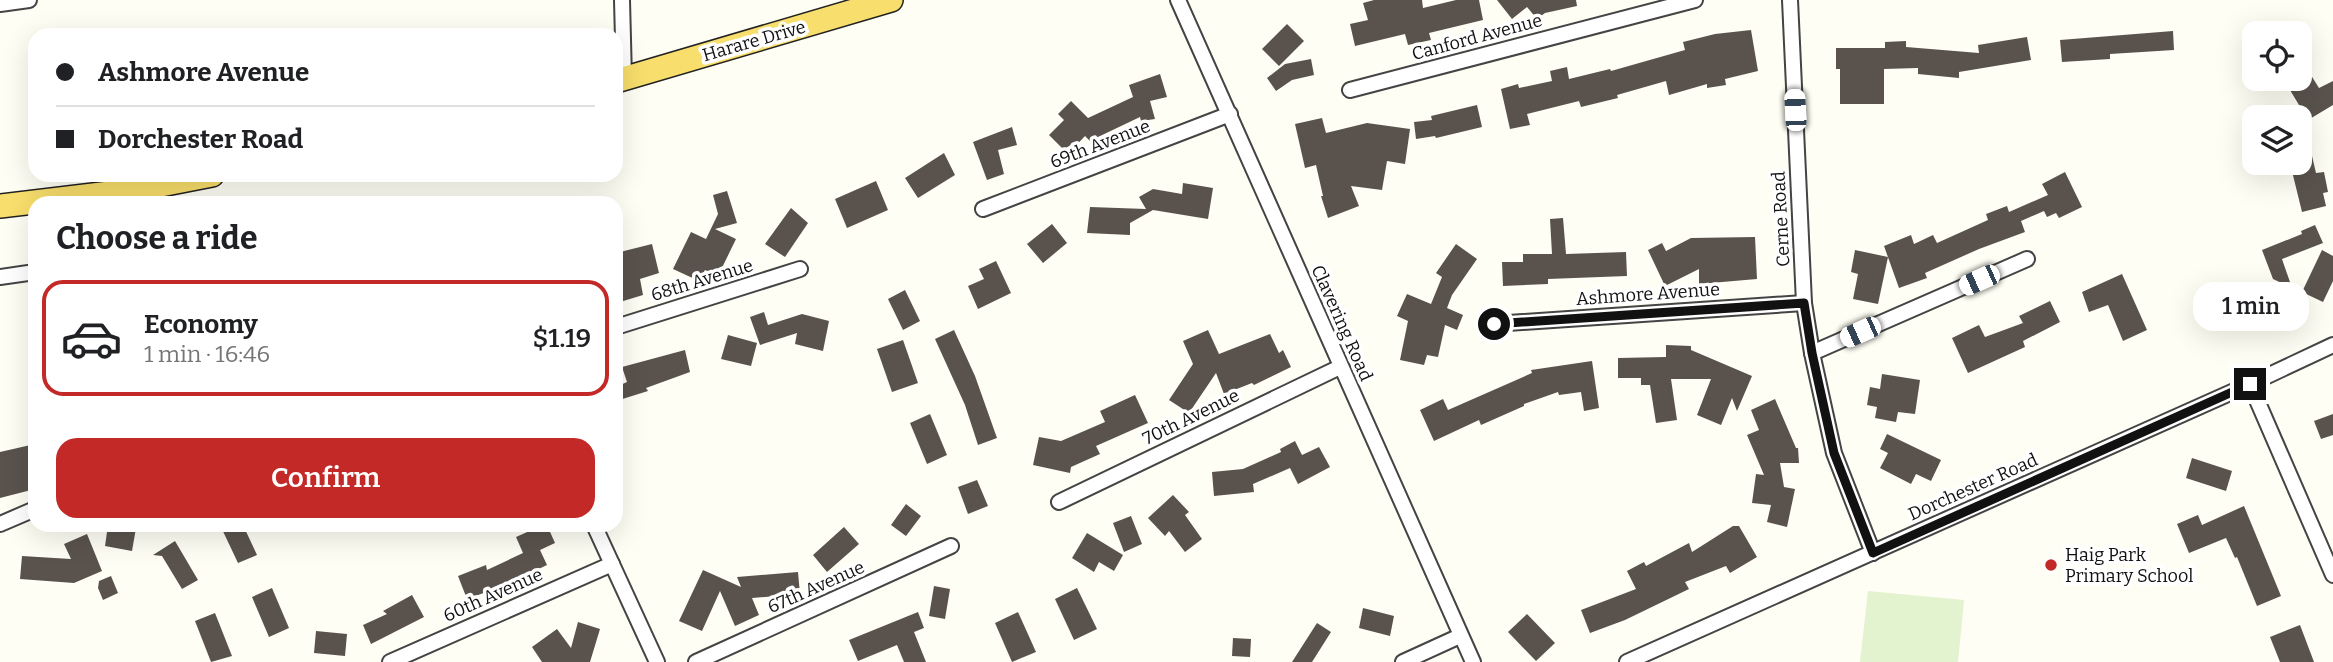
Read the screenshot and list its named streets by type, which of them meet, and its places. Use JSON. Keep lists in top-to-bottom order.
{
  "streets": {
    "main road": ["Harare Drive"],
    "street": [
      "Canford Avenue",
      "69th Avenue",
      "Cerne Road",
      "68th Avenue",
      "Ashmore Avenue",
      "Clavering Road",
      "70th Avenue",
      "Dorchester Road",
      "67th Avenue",
      "60th Avenue"
    ]
  },
  "crossings": [
    ["69th Avenue", "Clavering Road"],
    ["Cerne Road", "Ashmore Avenue"],
    ["Cerne Road", "Dorchester Road"],
    ["Clavering Road", "70th Avenue"]
  ],
  "places": ["Haig Park Primary School"],
  "page": {
    "banner": ["Ashmore Avenue", "Dorchester Road"],
    "heading": "Choose a ride",
    "list": [
      {
        "name": "Economy",
        "note": "1 min · 16:46",
        "value": "$1.19"
      }
    ],
    "bubble": "1 min",
    "buttons": "Confirm"
  }
}
